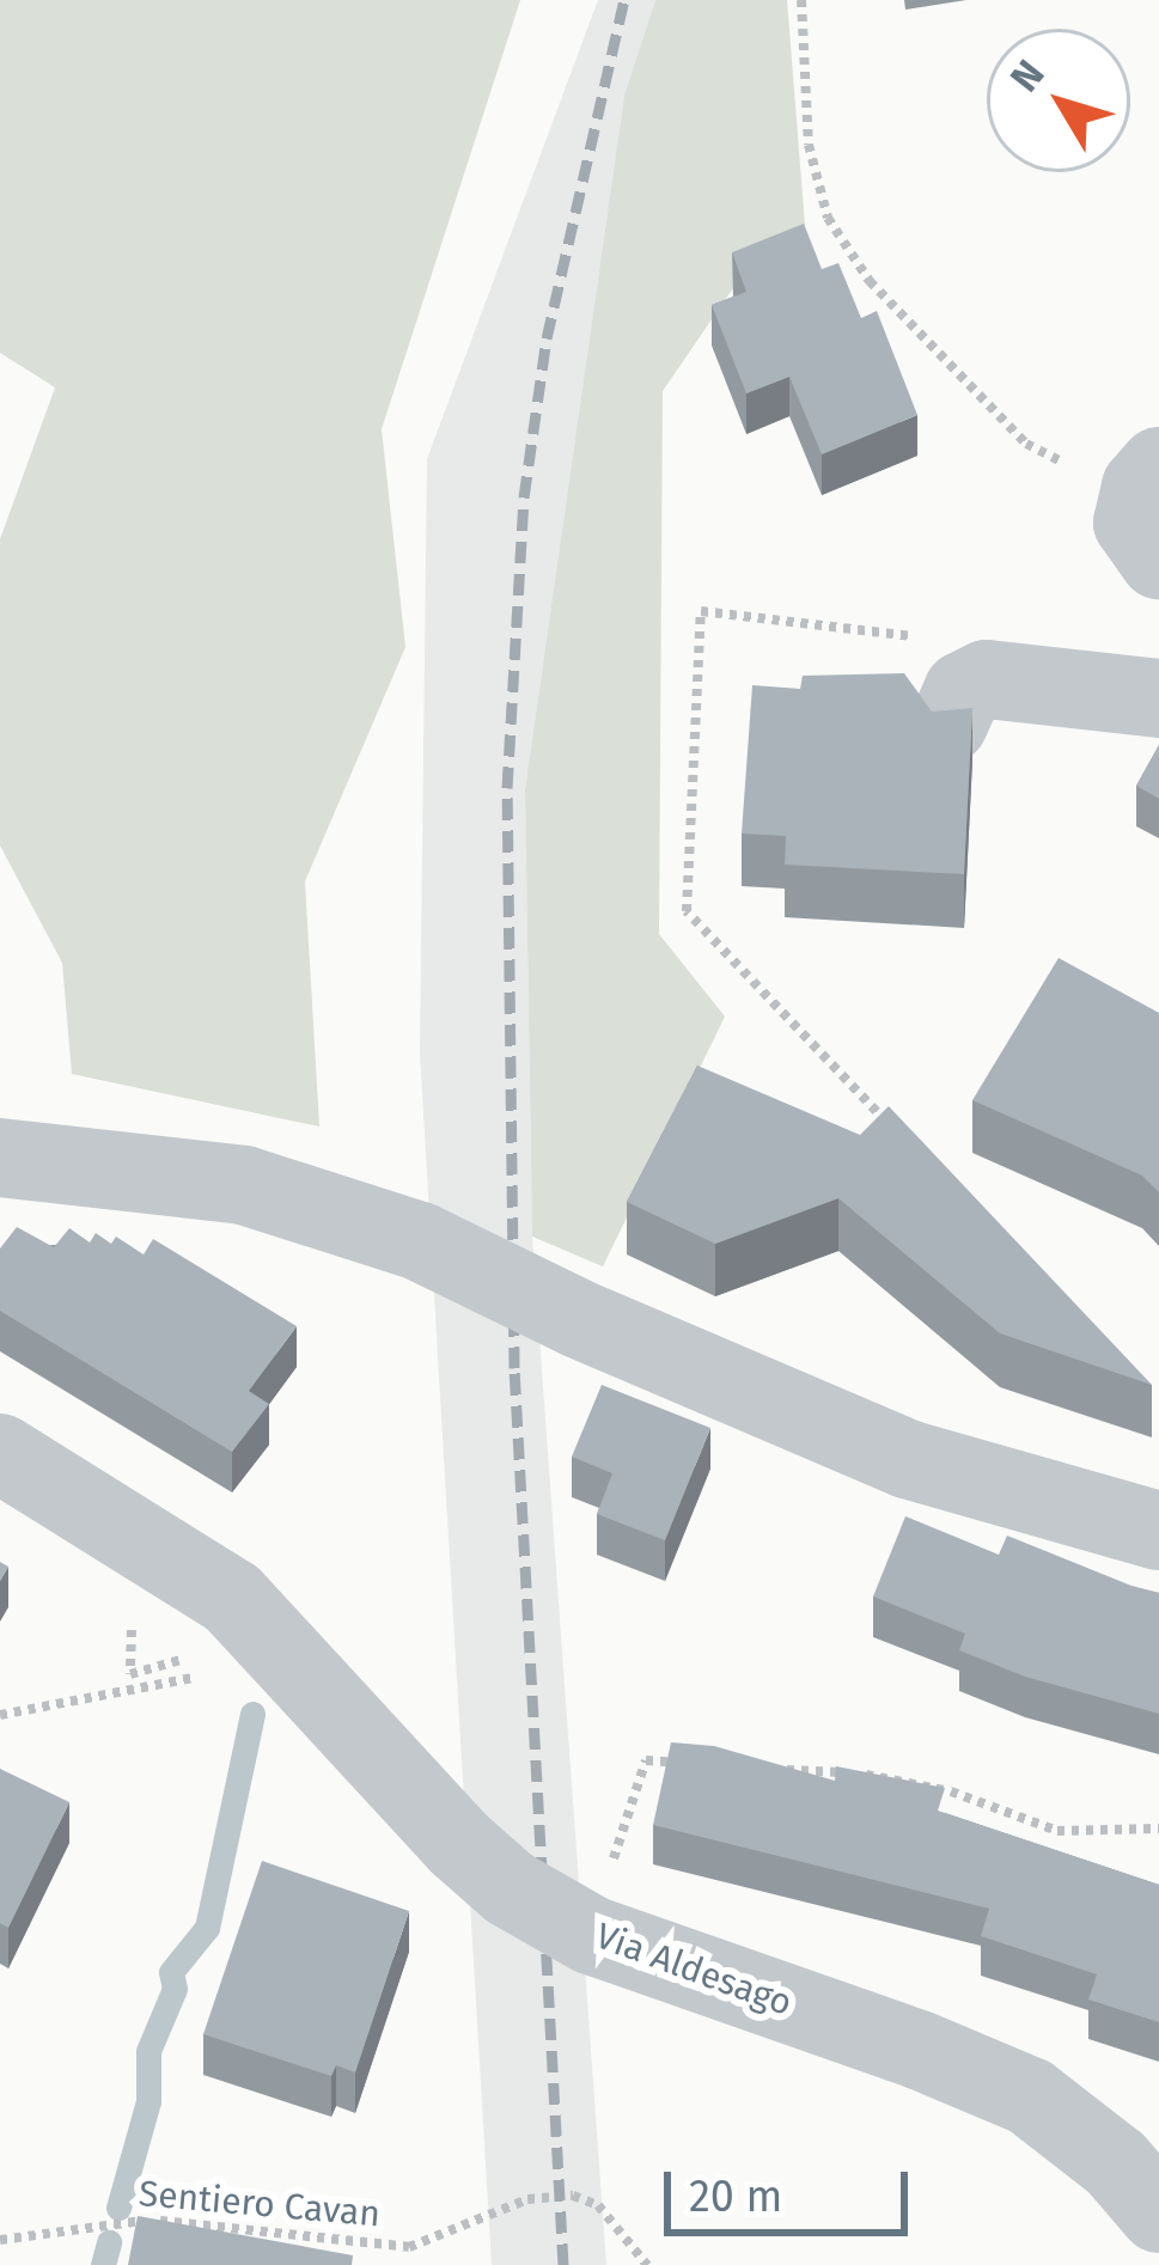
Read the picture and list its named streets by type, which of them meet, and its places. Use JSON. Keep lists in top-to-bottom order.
{
  "streets": {
    "street": ["Via Aldesago"],
    "path": ["Sentiero Cavan"]
  },
  "scale_bar": "20 m",
  "north": "top left"
}
